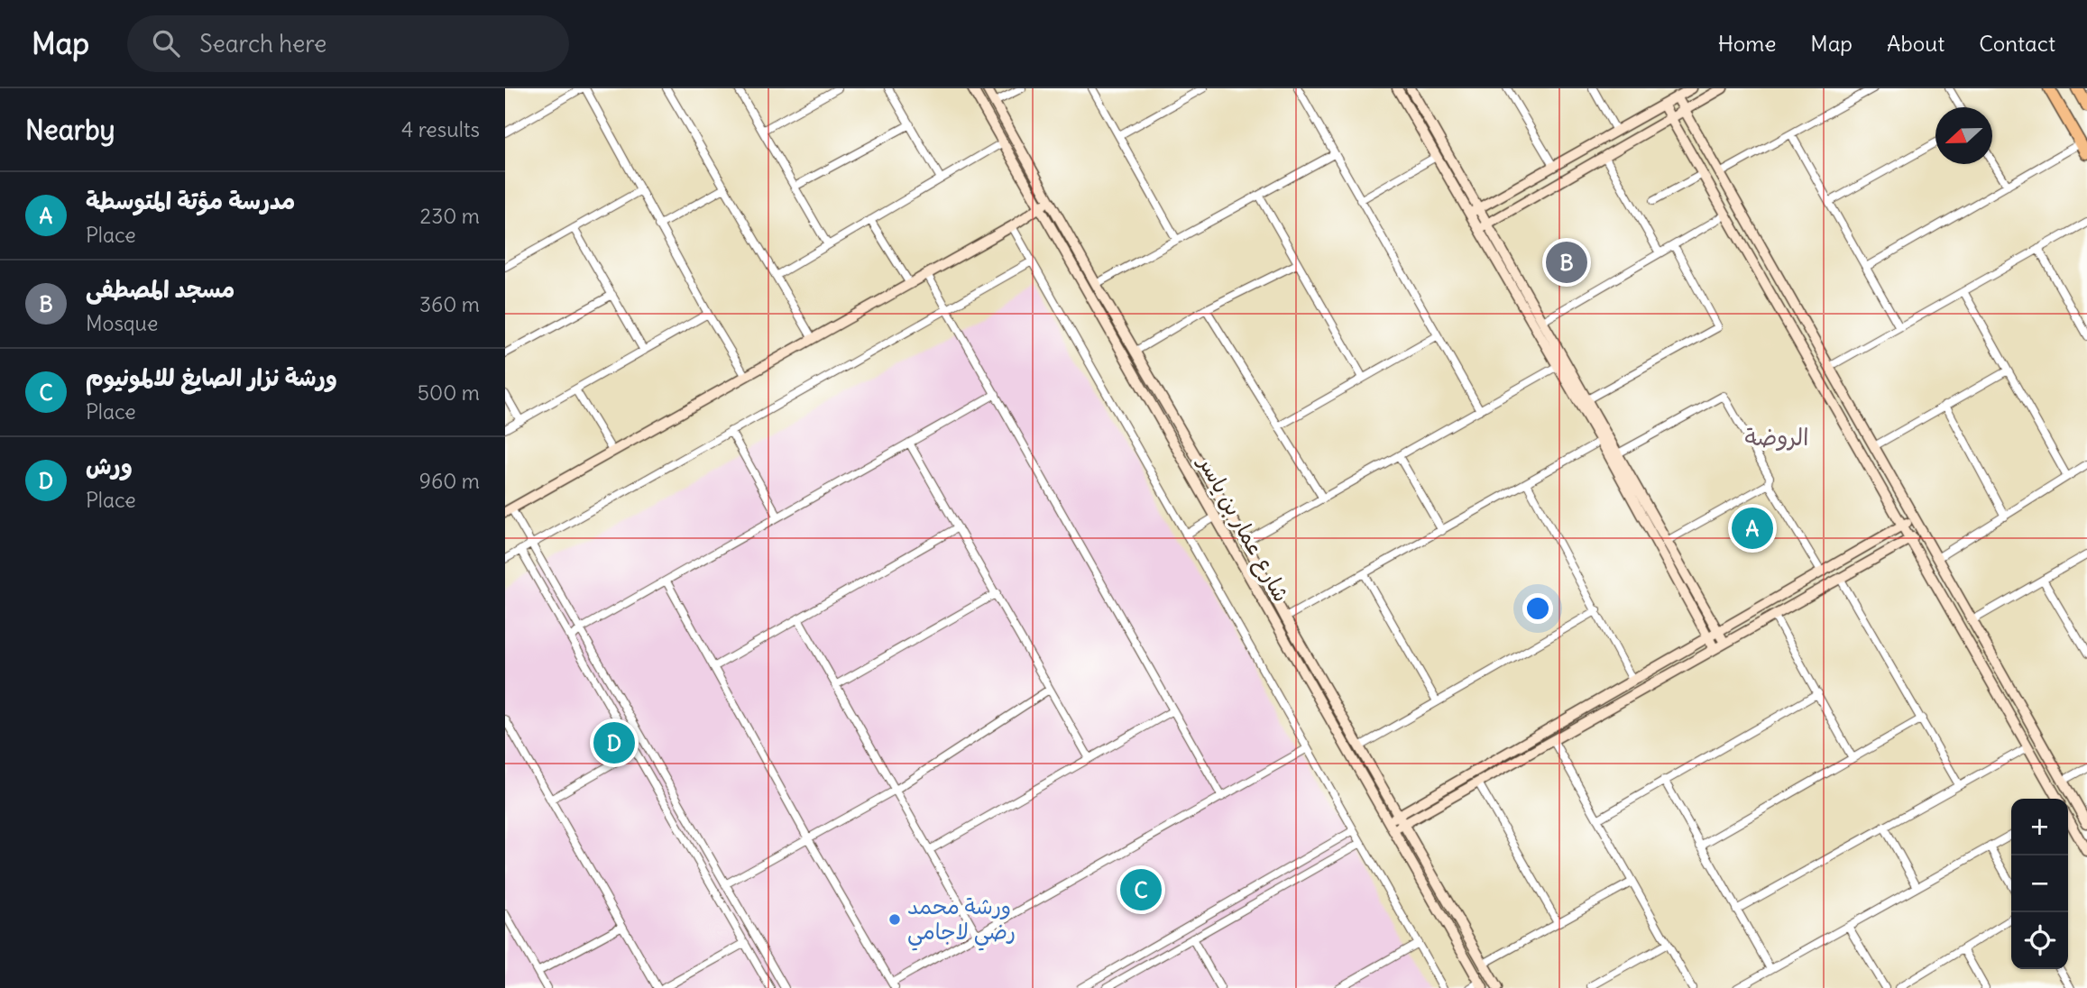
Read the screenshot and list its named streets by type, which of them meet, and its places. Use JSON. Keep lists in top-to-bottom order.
{
  "streets": {
    "street": ["شارع عمار بن ياسر"]
  },
  "districts": ["الروضة"],
  "places": ["ورشة محمد رضي لاجامي"],
  "north": "left",
  "page": {
    "header": "Map",
    "search": "Search here",
    "nav": [
      "Home",
      "Map",
      "About",
      "Contact"
    ],
    "heading": ["Nearby", "4 results"],
    "list": [
      {
        "mark": "A",
        "name": "مدرسة مؤتة المتوسطة",
        "note": "Place",
        "value": "230 m"
      },
      {
        "mark": "B",
        "name": "مسجد المصطفى",
        "note": "Mosque",
        "value": "360 m"
      },
      {
        "mark": "C",
        "name": "ورشة نزار الصايغ للالمونيوم",
        "note": "Place",
        "value": "500 m"
      },
      {
        "mark": "D",
        "name": "ورش",
        "note": "Place",
        "value": "960 m"
      }
    ],
    "pins": [
      "B",
      "A",
      "D",
      "C"
    ],
    "map_buttons": ["+", "−"]
  }
}
